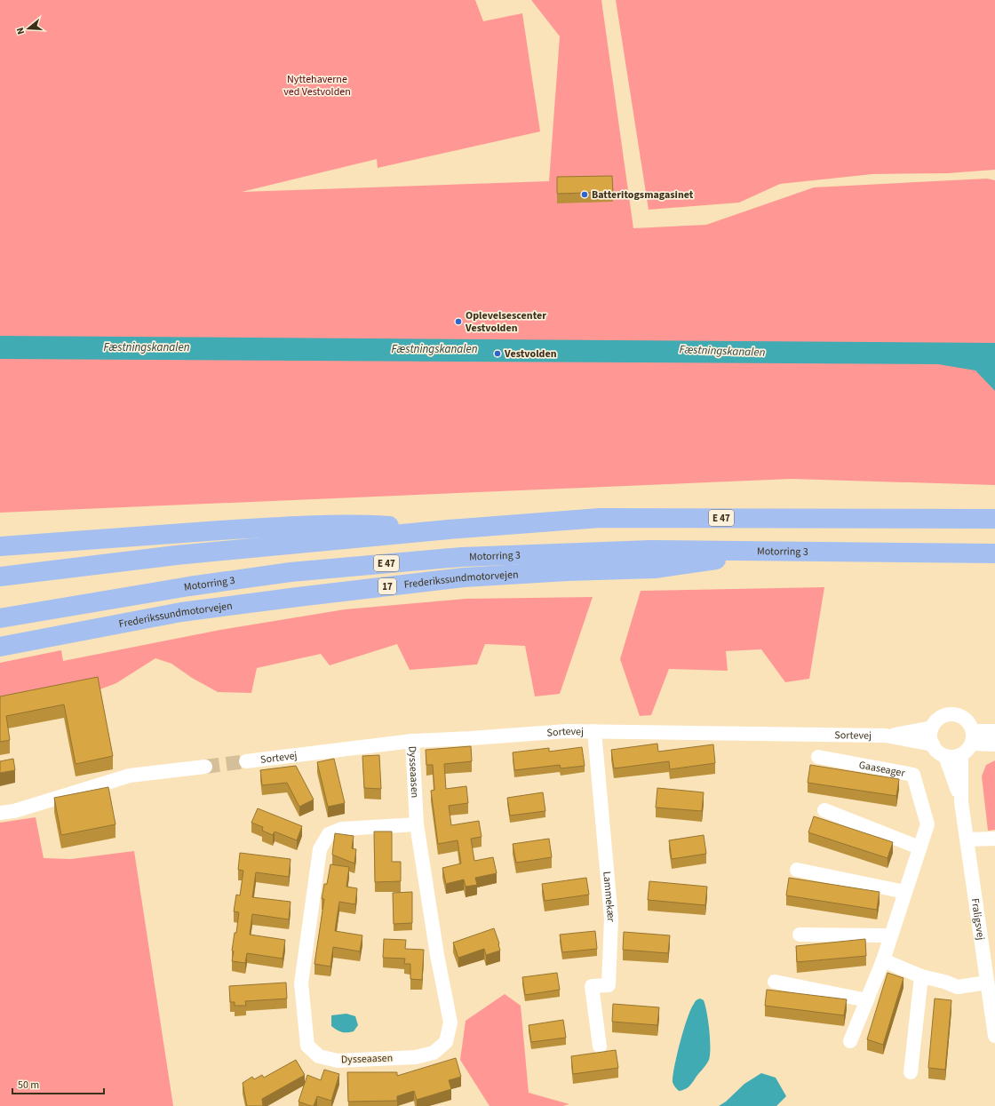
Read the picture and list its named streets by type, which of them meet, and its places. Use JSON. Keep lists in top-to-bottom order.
{
  "streets": {
    "highway": [
      "E 47",
      "Motorring 3",
      "Frederikssundmotorvejen",
      "17"
    ],
    "street": [
      "Sortevej",
      "Gaaseager",
      "Dysseaasen",
      "Lammekær",
      "Fraligsvej"
    ]
  },
  "crossings": [
    ["Motorring 3", "Frederikssundmotorvejen"],
    ["Sortevej", "Dysseaasen"],
    ["Sortevej", "Lammekær"],
    ["Sortevej", "Fraligsvej"]
  ],
  "water": ["Fæstningskanalen"],
  "parks": ["Nyttehaverne ved Vestvolden"],
  "places": ["Batteritogsmagasinet", "Oplevelsescenter Vestvolden", "Vestvolden"],
  "scale_bar": "50 m",
  "north": "left"
}
